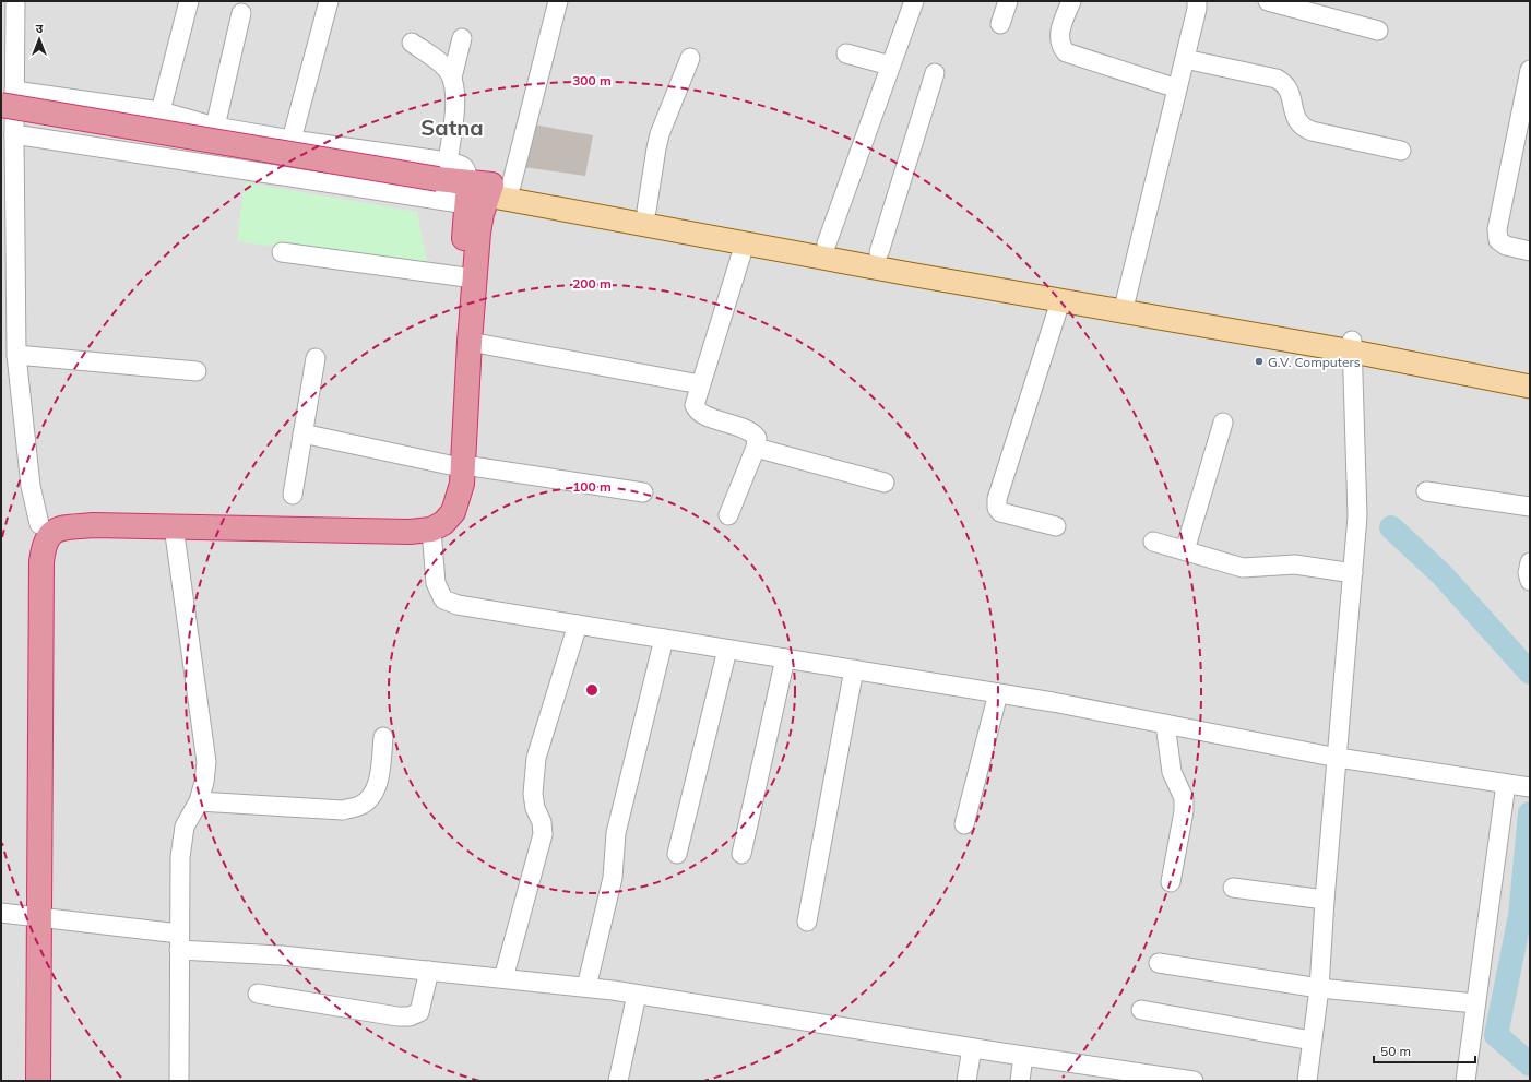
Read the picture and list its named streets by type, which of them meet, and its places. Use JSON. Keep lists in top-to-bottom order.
{
  "districts": ["Satna"],
  "places": ["G.V. Computers"],
  "scale_bar": "50 m",
  "north": "top",
  "rings": ["300 m", "200 m", "100 m"]
}
